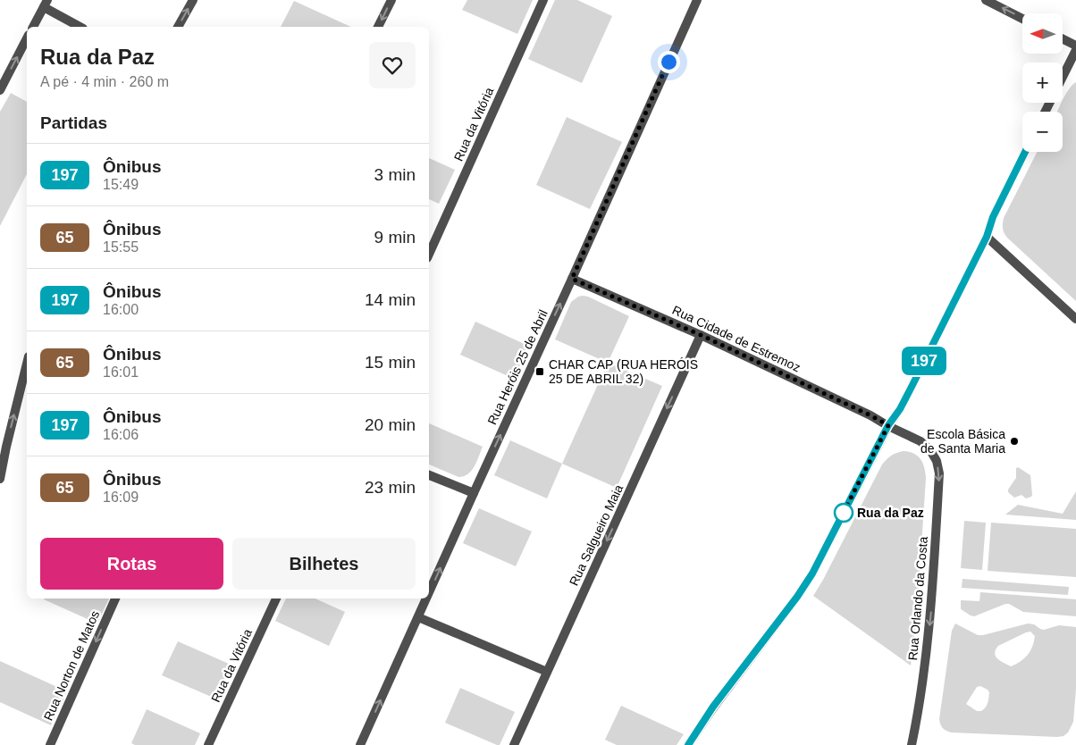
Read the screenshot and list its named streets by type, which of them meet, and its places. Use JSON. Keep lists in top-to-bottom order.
{
  "streets": {
    "street": [
      "Rua da Vitória",
      "Rua Cidade de Estremoz",
      "Rua Heróis 25 de Abril",
      "Rua Salgueiro Maia",
      "Rua Orlando da Costa",
      "Rua Norton de Matos"
    ]
  },
  "crossings": [
    ["Rua Cidade de Estremoz", "Rua Heróis 25 de Abril"],
    ["Rua Cidade de Estremoz", "Rua Salgueiro Maia"],
    ["Rua Cidade de Estremoz", "Rua Orlando da Costa"]
  ],
  "one_way": [
    "Rua Heróis 25 de Abril",
    "Rua Salgueiro Maia",
    "Rua Orlando da Costa",
    "Rua Norton de Matos"
  ],
  "places": {
    "transit": ["CHAR CAP (RUA HERÓIS 25 DE ABRIL 32)"],
    "other": ["Escola Básica de Santa Maria", "Rua da Paz"]
  },
  "lines": ["bus line 197"],
  "north": "left",
  "page": {
    "on_map": "197",
    "map_buttons": ["+", "−"],
    "heading": [
      ["Rua da Paz", "A pé · 4 min · 260 m"],
      "Partidas"
    ],
    "list": [
      {
        "mark": "197",
        "name": "Ônibus",
        "note": "15:49",
        "value": "3 min"
      },
      {
        "mark": "65",
        "name": "Ônibus",
        "note": "15:55",
        "value": "9 min"
      },
      {
        "mark": "197",
        "name": "Ônibus",
        "note": "16:00",
        "value": "14 min"
      },
      {
        "mark": "65",
        "name": "Ônibus",
        "note": "16:01",
        "value": "15 min"
      },
      {
        "mark": "197",
        "name": "Ônibus",
        "note": "16:06",
        "value": "20 min"
      },
      {
        "mark": "65",
        "name": "Ônibus",
        "note": "16:09",
        "value": "23 min"
      }
    ],
    "buttons": ["Rotas", "Bilhetes"]
  }
}
